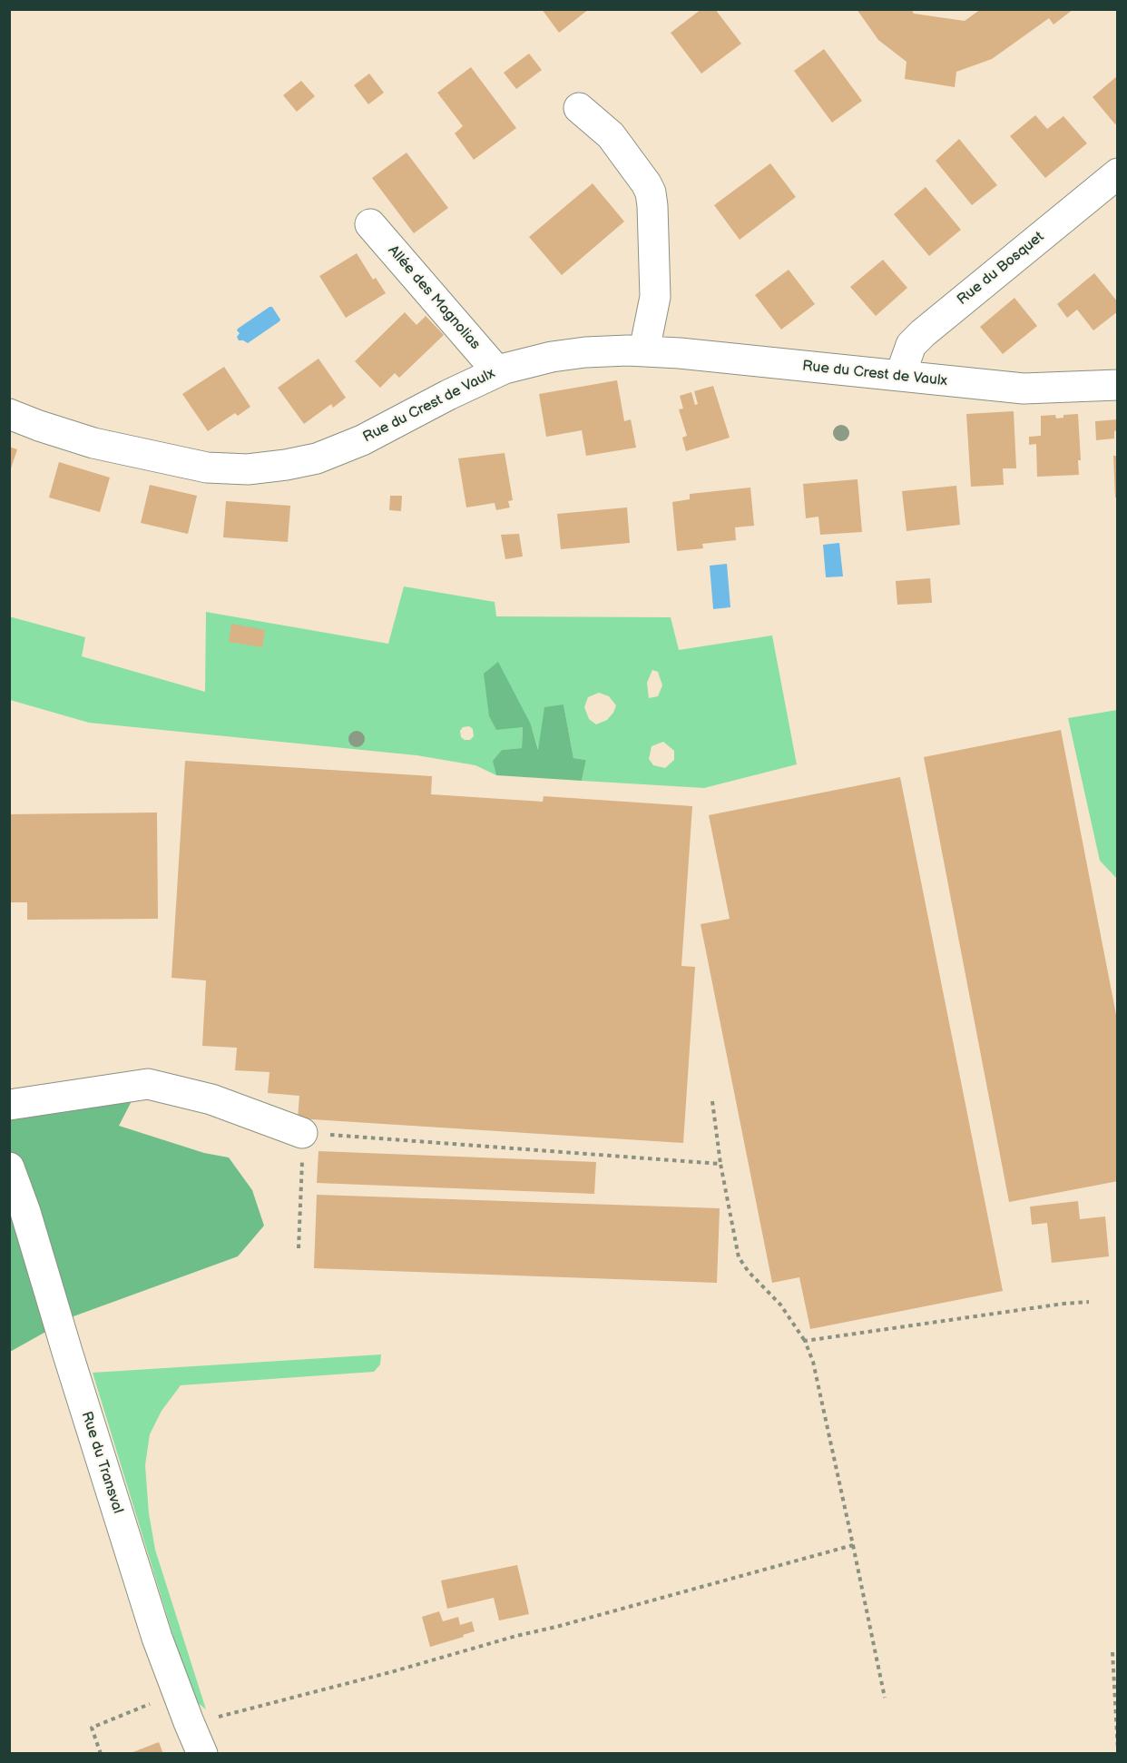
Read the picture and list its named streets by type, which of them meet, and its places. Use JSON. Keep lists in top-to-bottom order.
{
  "streets": {
    "street": [
      "Rue du Bosquet",
      "Allée des Magnolias",
      "Rue du Crest de Vaulx",
      "Rue du Transval"
    ]
  },
  "crossings": [
    ["Rue du Bosquet", "Rue du Crest de Vaulx"],
    ["Allée des Magnolias", "Rue du Crest de Vaulx"]
  ]
}
